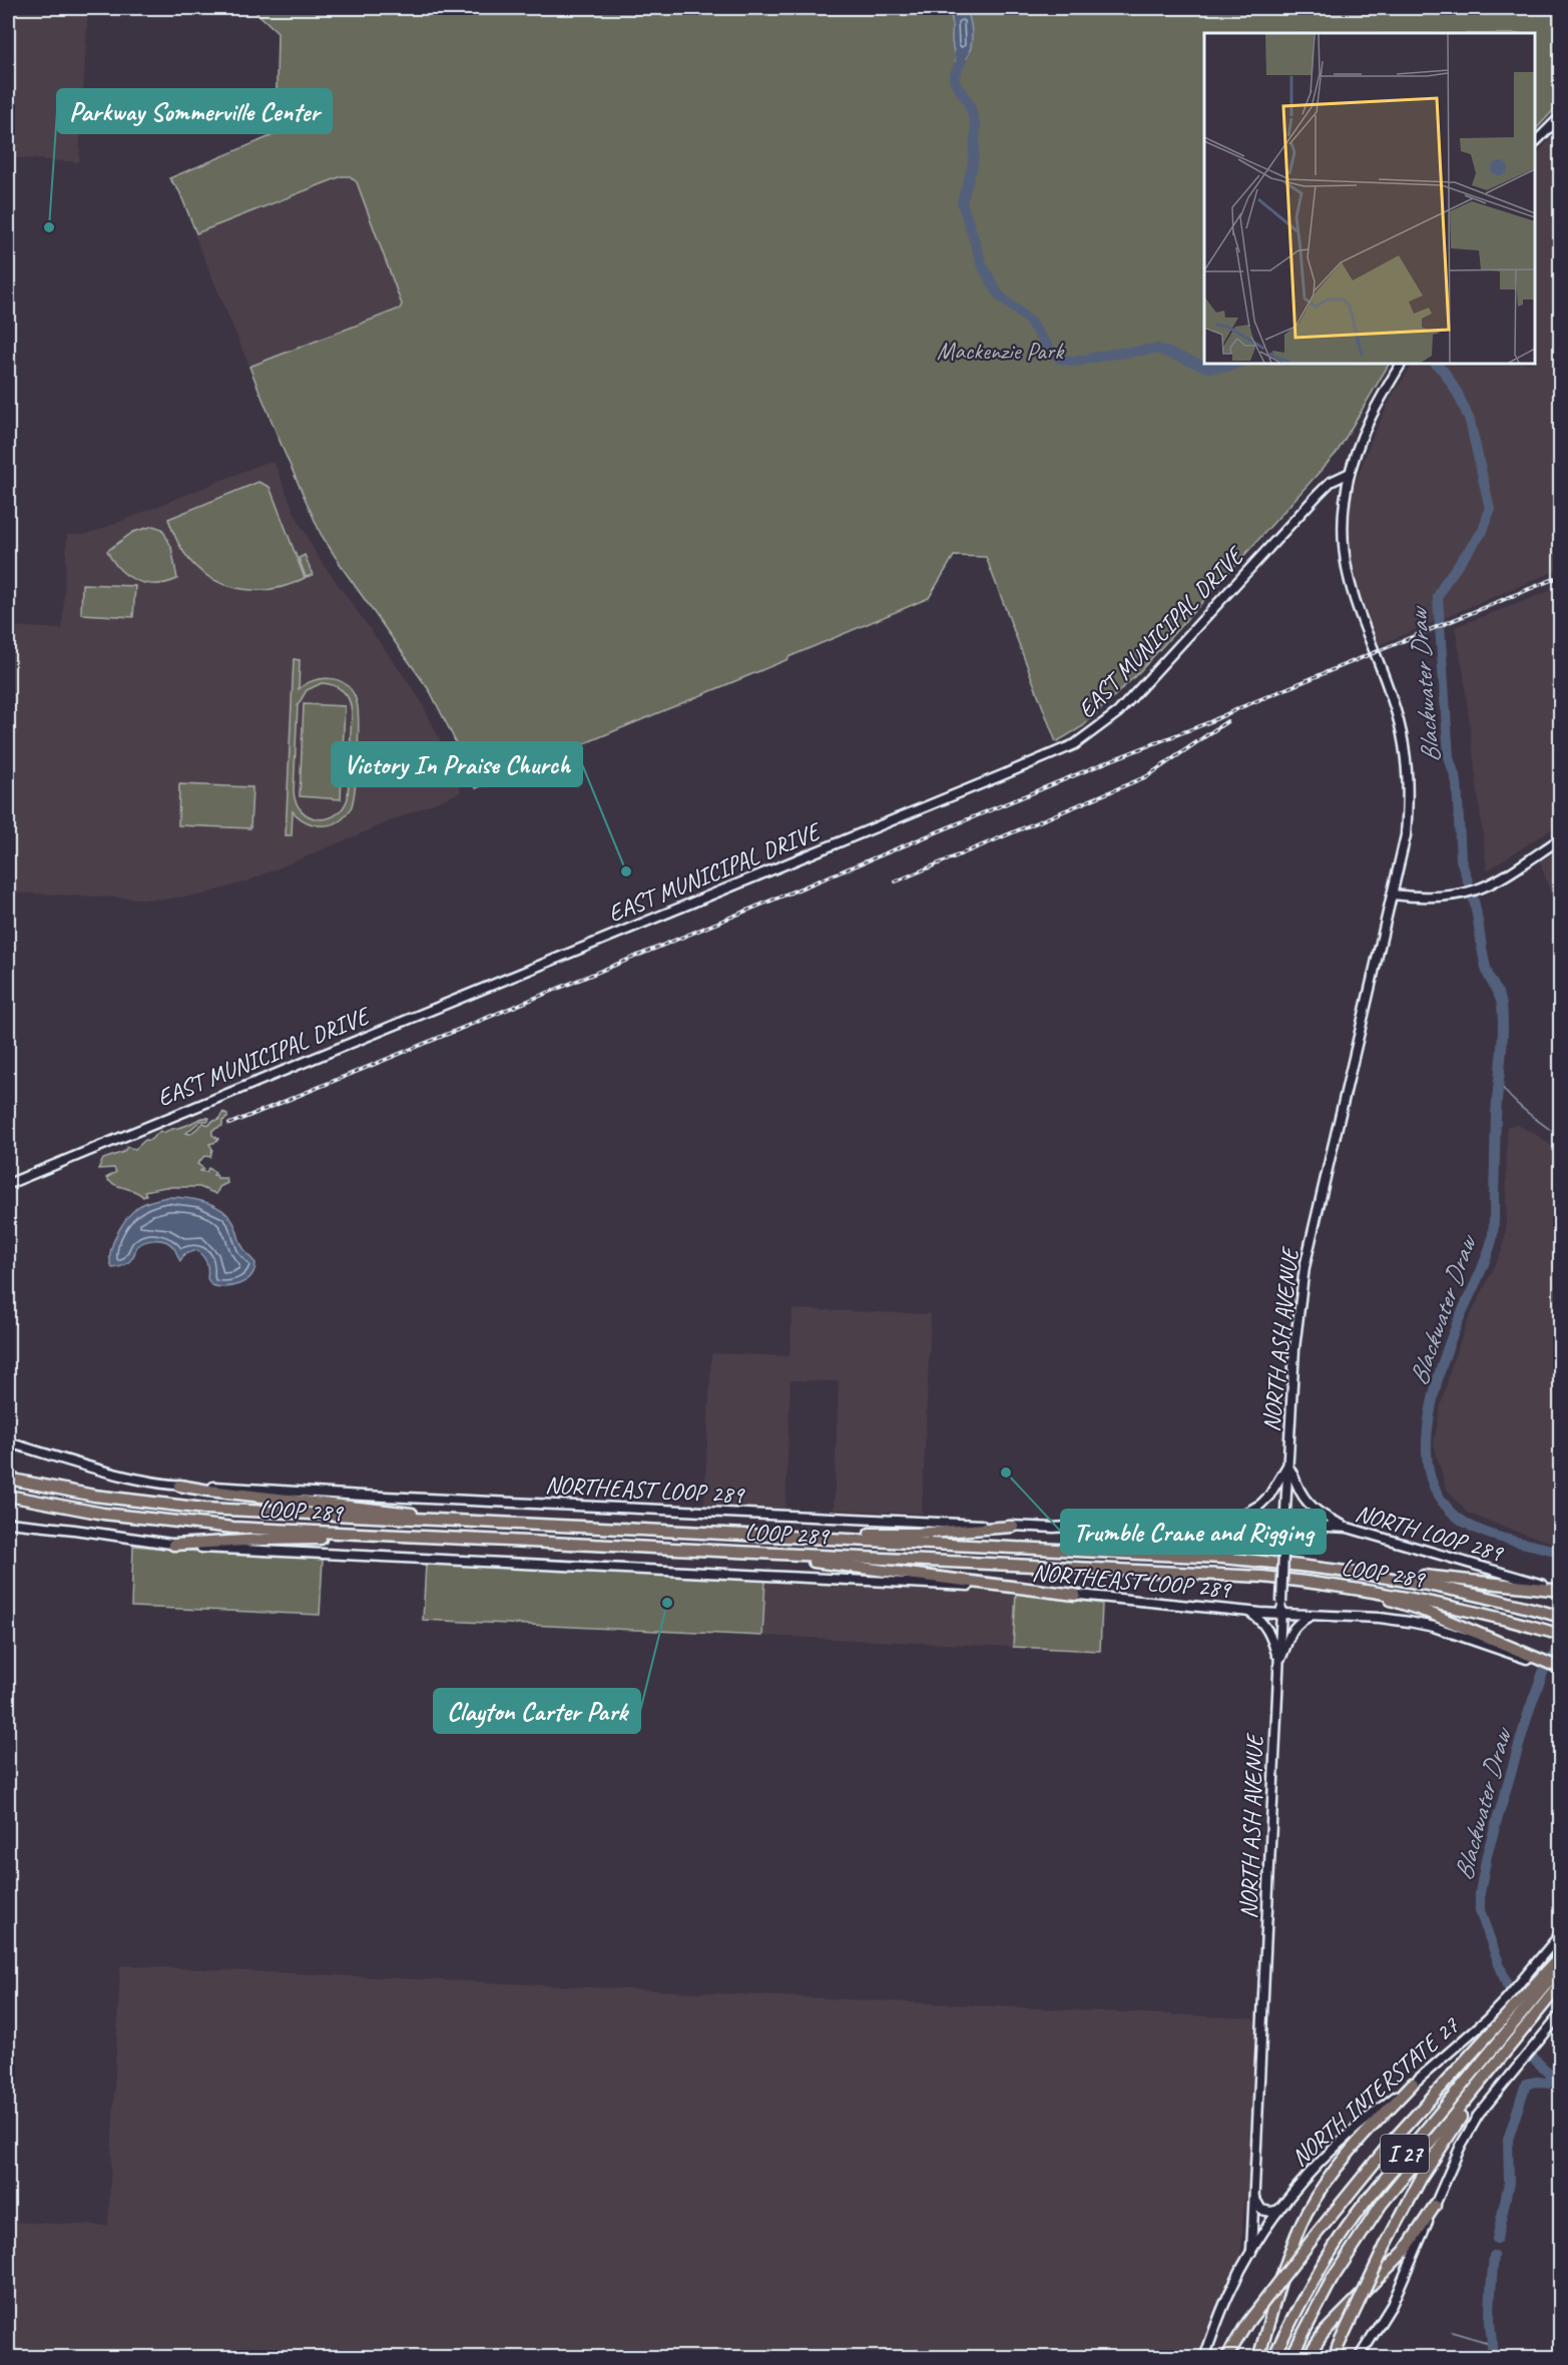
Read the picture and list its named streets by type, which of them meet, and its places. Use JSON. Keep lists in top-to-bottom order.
{
  "streets": {
    "highway": ["LOOP 289", "I 27"],
    "main road": [
      "EAST MUNICIPAL DRIVE",
      "NORTH ASH AVENUE",
      "NORTHEAST LOOP 289",
      "NORTH LOOP 289",
      "NORTH INTERSTATE 27"
    ]
  },
  "crossings": [
    ["EAST MUNICIPAL DRIVE", "NORTH ASH AVENUE"],
    ["NORTH ASH AVENUE", "NORTHEAST LOOP 289"],
    ["NORTH ASH AVENUE", "NORTH LOOP 289"],
    ["NORTH ASH AVENUE", "NORTH INTERSTATE 27"],
    ["NORTHEAST LOOP 289", "NORTH LOOP 289"]
  ],
  "water": ["Blackwater Draw"],
  "parks": ["Mackenzie Park"],
  "places": [
    "Parkway Sommerville Center",
    "Victory In Praise Church",
    "Trumble Crane and Rigging",
    "Clayton Carter Park"
  ]
}
